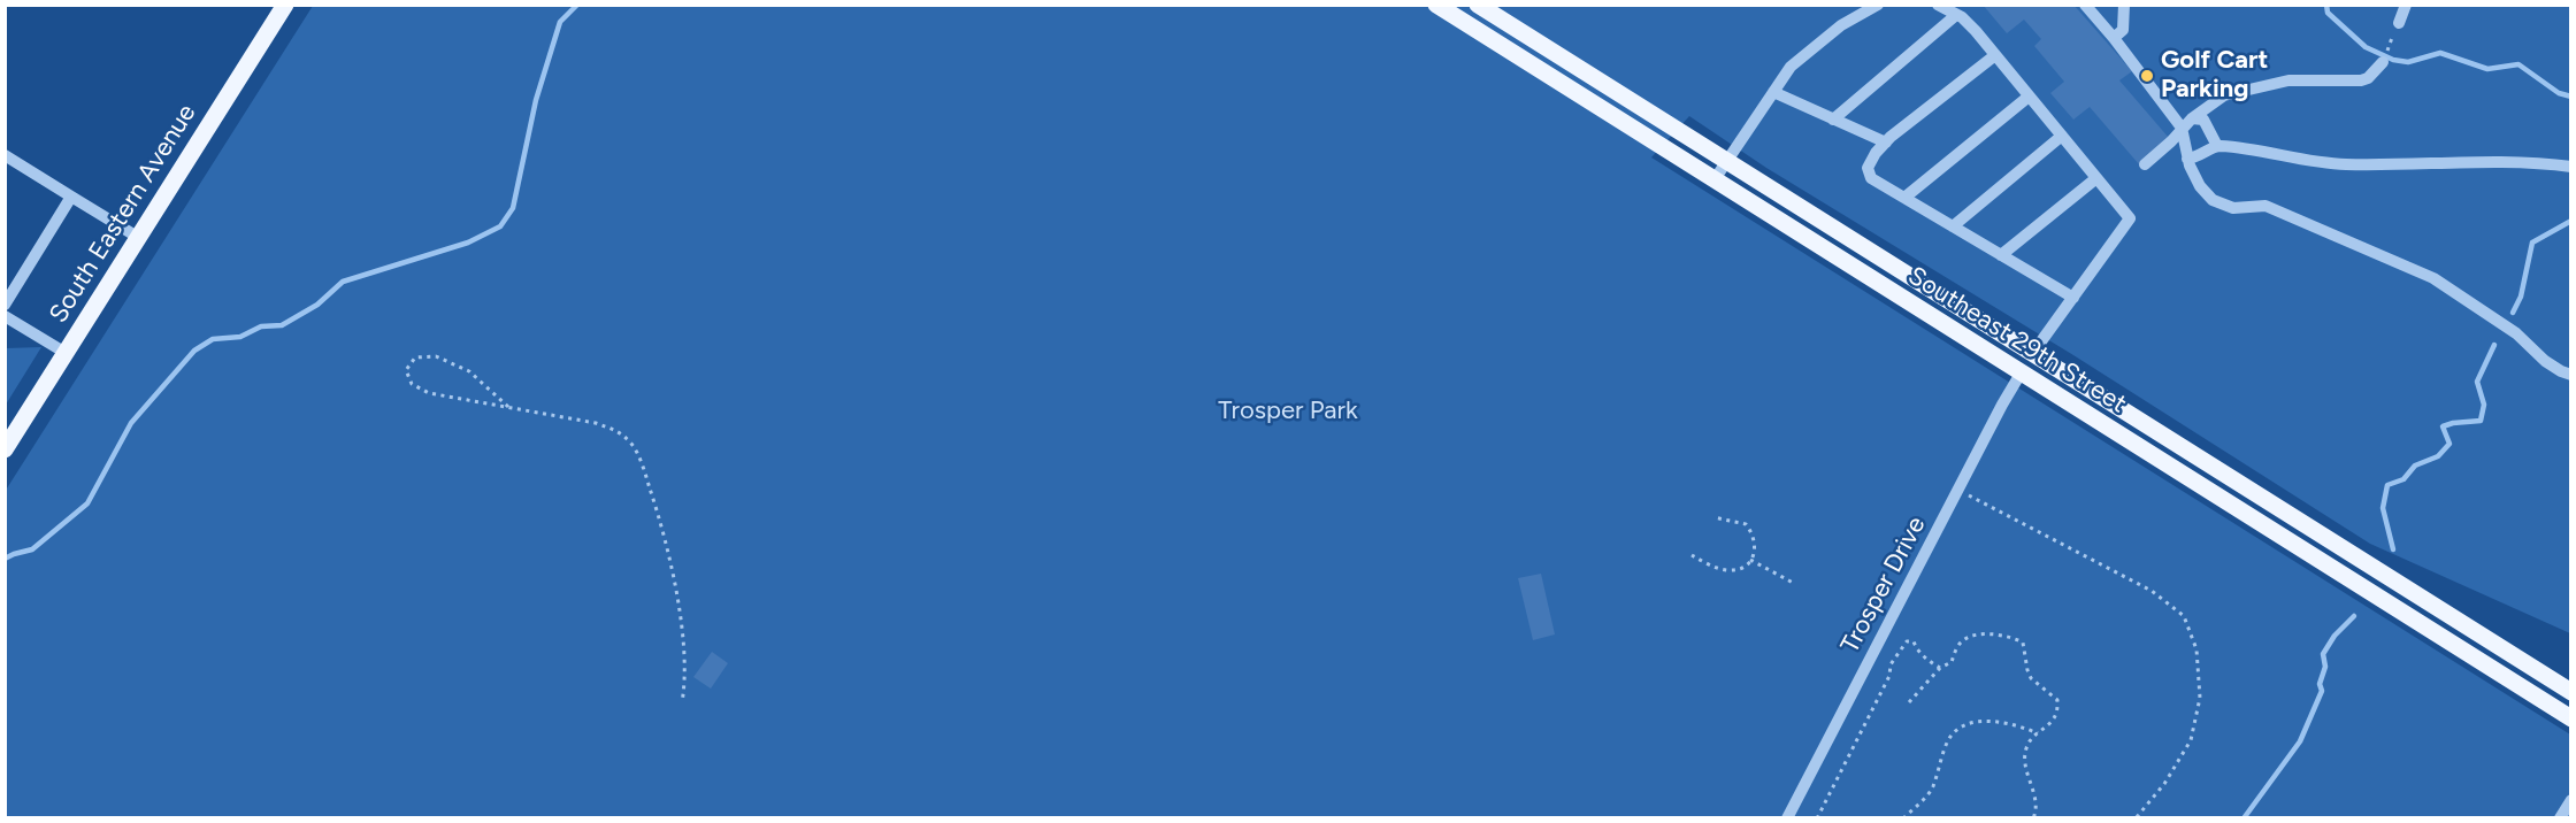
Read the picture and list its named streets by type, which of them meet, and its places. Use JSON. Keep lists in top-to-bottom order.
{
  "streets": {
    "main road": ["South Eastern Avenue", "Southeast 29th Street"],
    "street": ["Trosper Drive"]
  },
  "crossings": [
    ["Southeast 29th Street", "Trosper Drive"]
  ],
  "parks": ["Trosper Park"],
  "places": ["Golf Cart Parking"]
}
